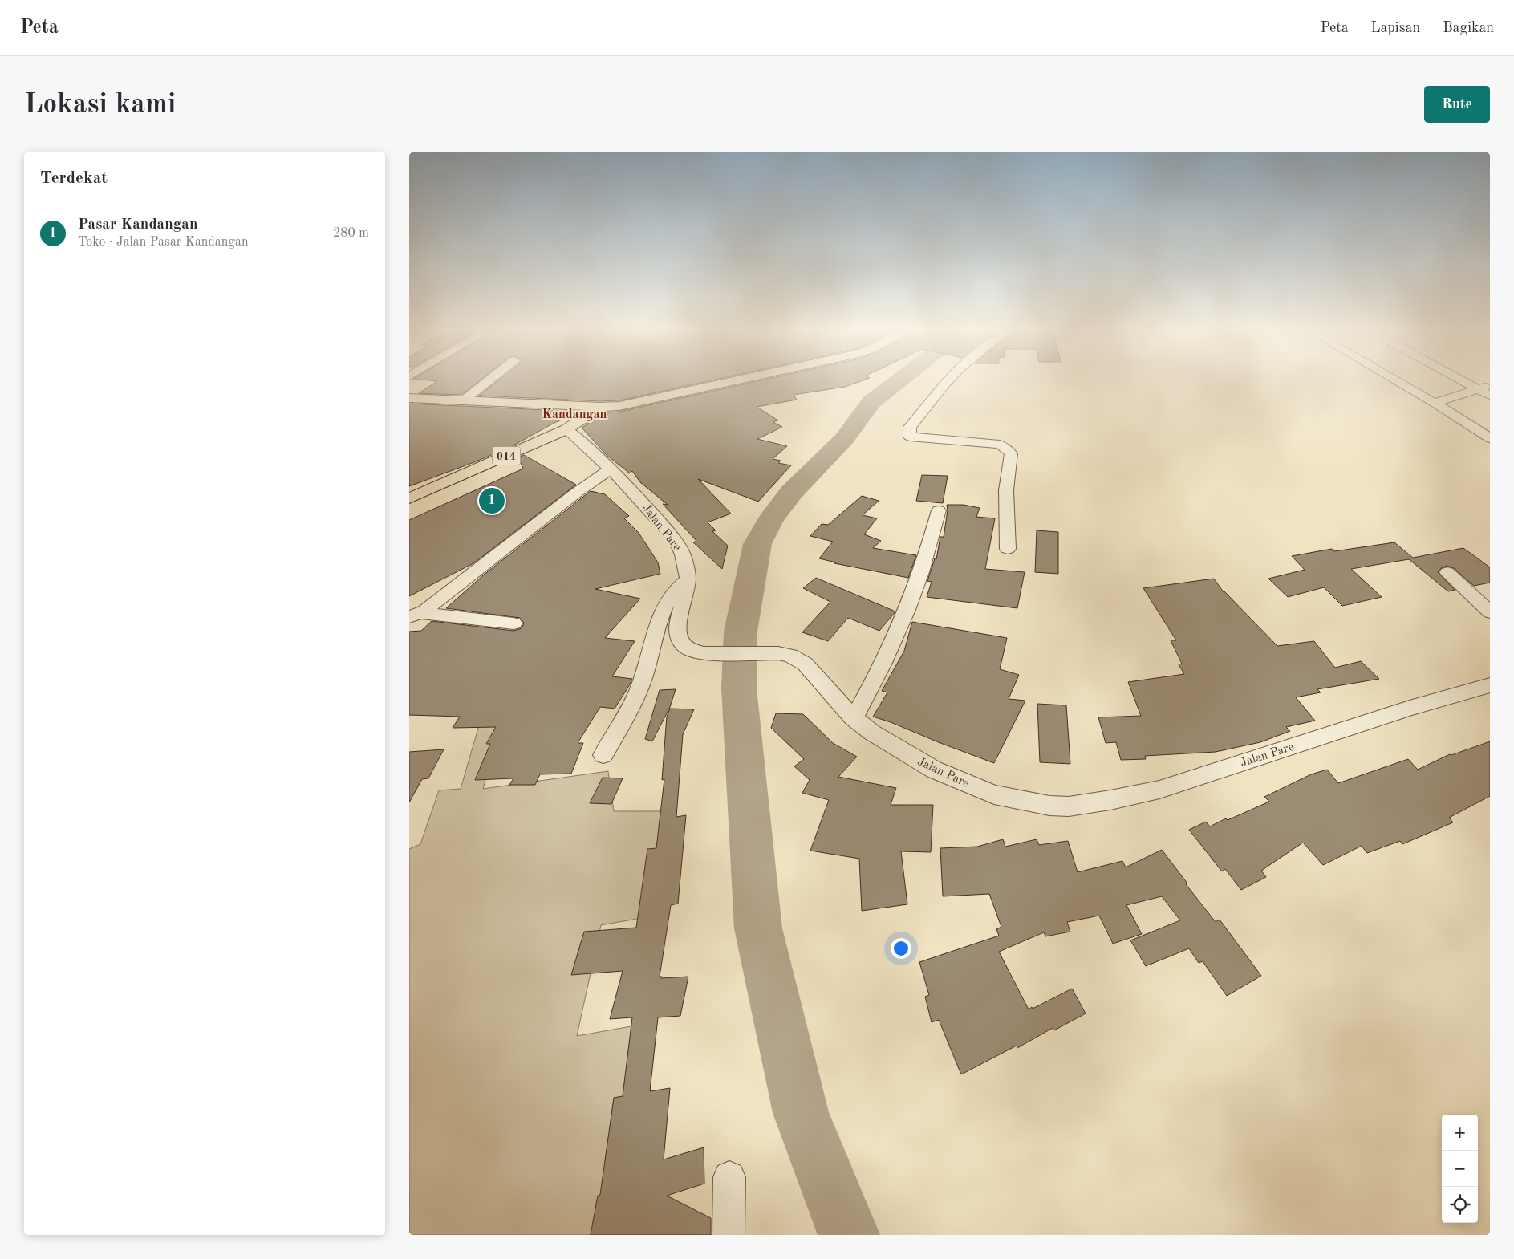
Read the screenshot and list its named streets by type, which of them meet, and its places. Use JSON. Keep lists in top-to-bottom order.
{
  "streets": {
    "main road": ["014"],
    "street": ["Jalan Pare"]
  },
  "crossings": [
    ["014", "Jalan Pare"]
  ],
  "districts": ["Kandangan"],
  "page": {
    "header": "Peta",
    "nav": ["Peta", "Lapisan", "Bagikan"],
    "buttons": "Rute",
    "title": "Lokasi kami",
    "heading": "Terdekat",
    "list": [
      {
        "mark": "1",
        "name": "Pasar Kandangan",
        "note": "Toko · Jalan Pasar Kandangan",
        "value": "280 m"
      }
    ],
    "pins": "1",
    "map_buttons": ["+", "−"]
  }
}
